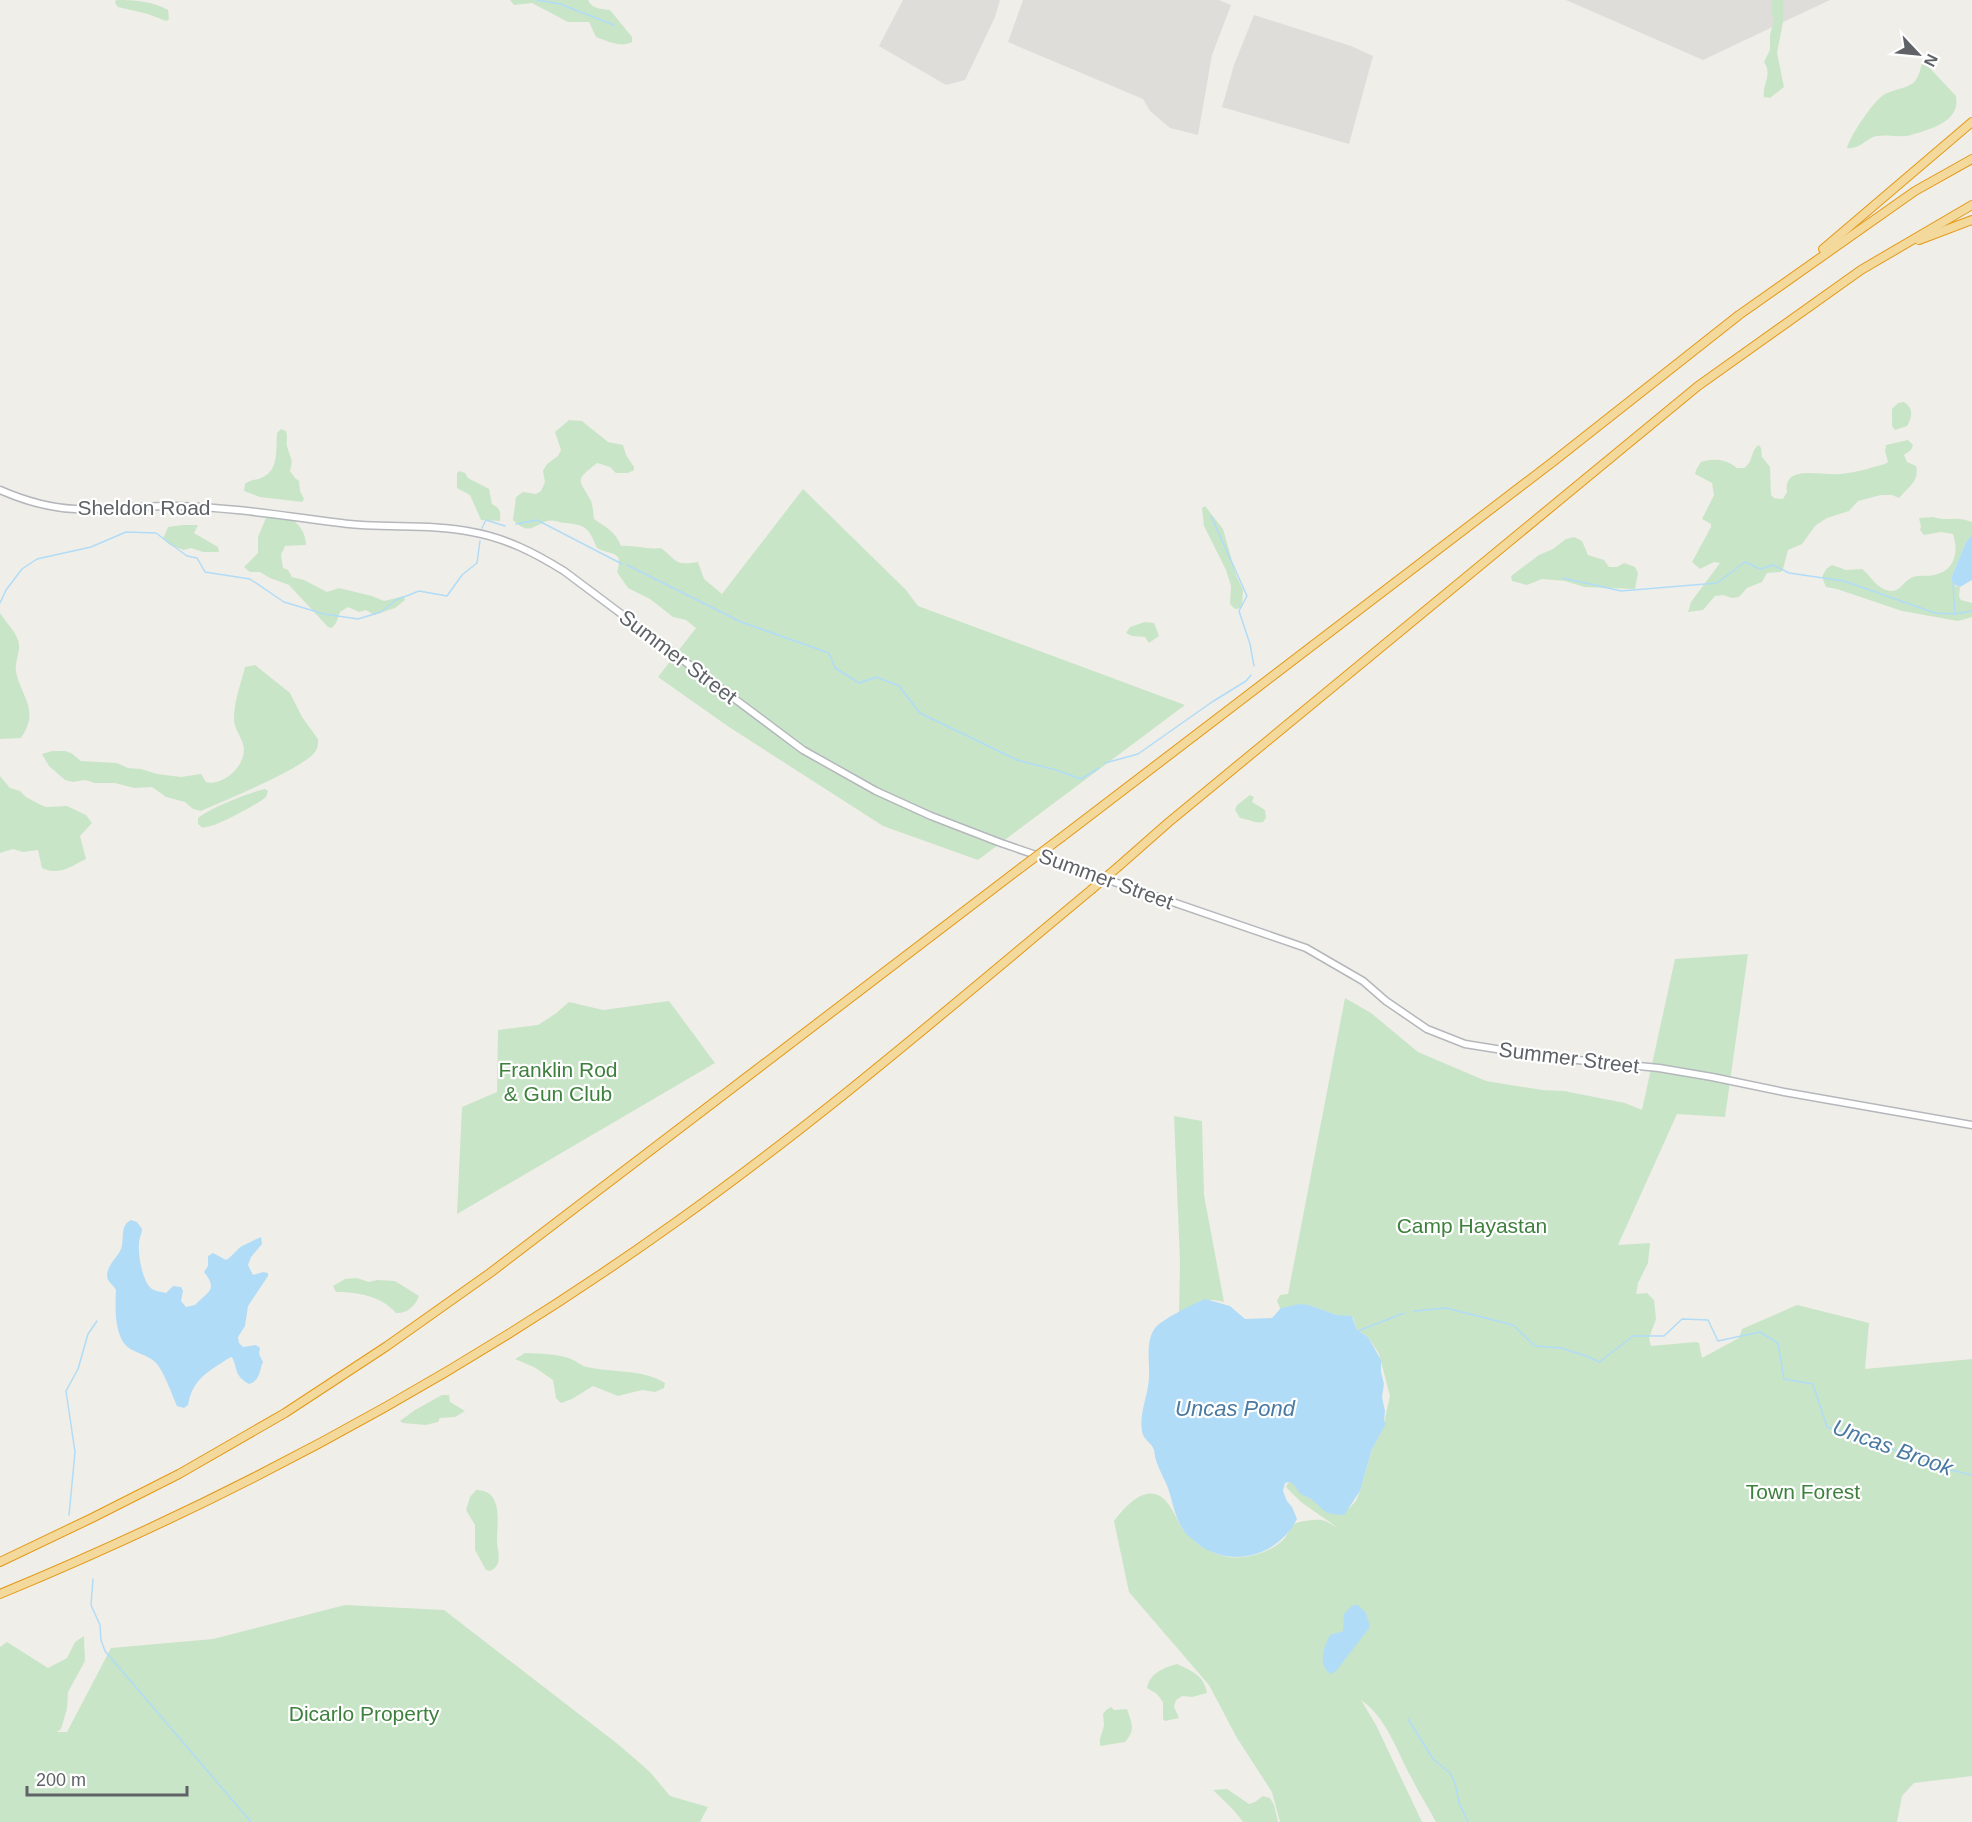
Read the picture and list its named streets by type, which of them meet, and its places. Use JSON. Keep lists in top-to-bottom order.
{
  "streets": {
    "main road": ["Sheldon Road", "Summer Street"]
  },
  "crossings": [
    ["Sheldon Road", "Summer Street"]
  ],
  "water": ["Uncas Pond", "Uncas Brook"],
  "parks": [
    "Franklin Rod & Gun Club",
    "Camp Hayastan",
    "Town Forest",
    "Dicarlo Property"
  ],
  "scale_bar": "200 m",
  "north": "bottom right"
}
